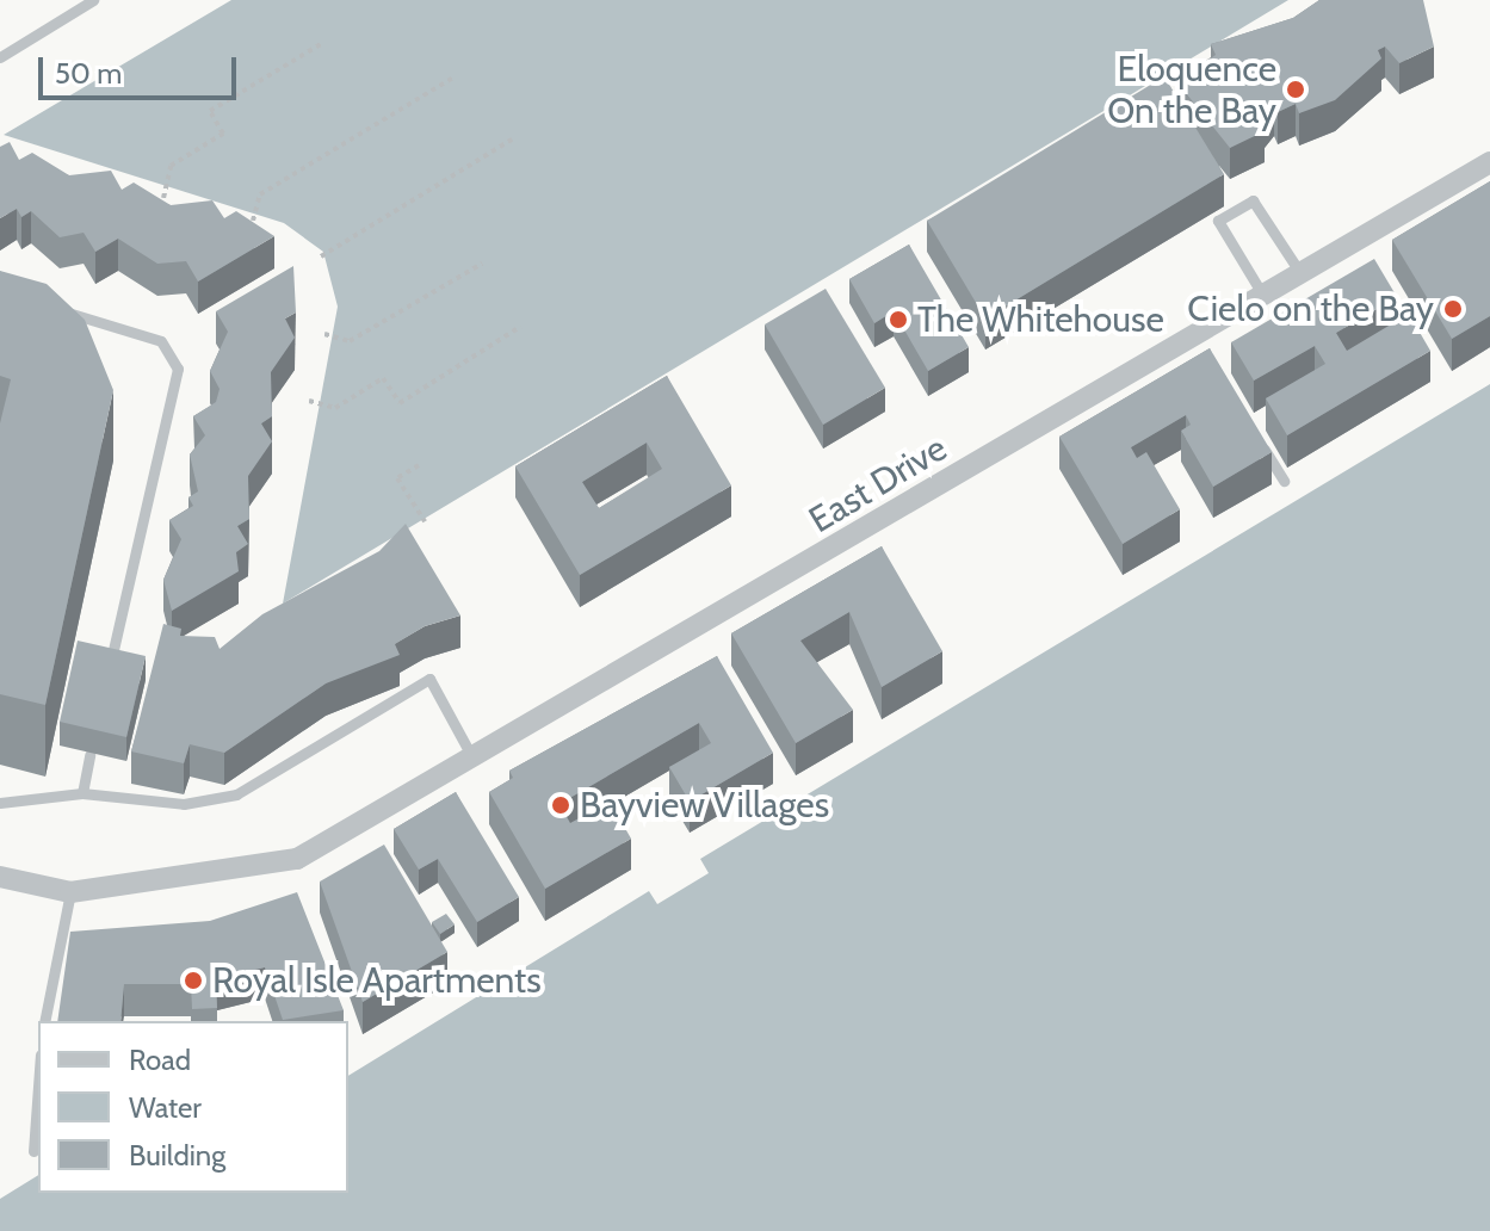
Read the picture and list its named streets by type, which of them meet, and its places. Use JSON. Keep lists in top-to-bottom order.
{
  "streets": {
    "street": ["East Drive"]
  },
  "places": [
    "Eloquence On the Bay",
    "Cielo on the Bay",
    "The Whitehouse",
    "Bayview Villages",
    "Royal Isle Apartments"
  ],
  "legend": ["Road", "Water", "Building"],
  "scale_bar": "50 m"
}
